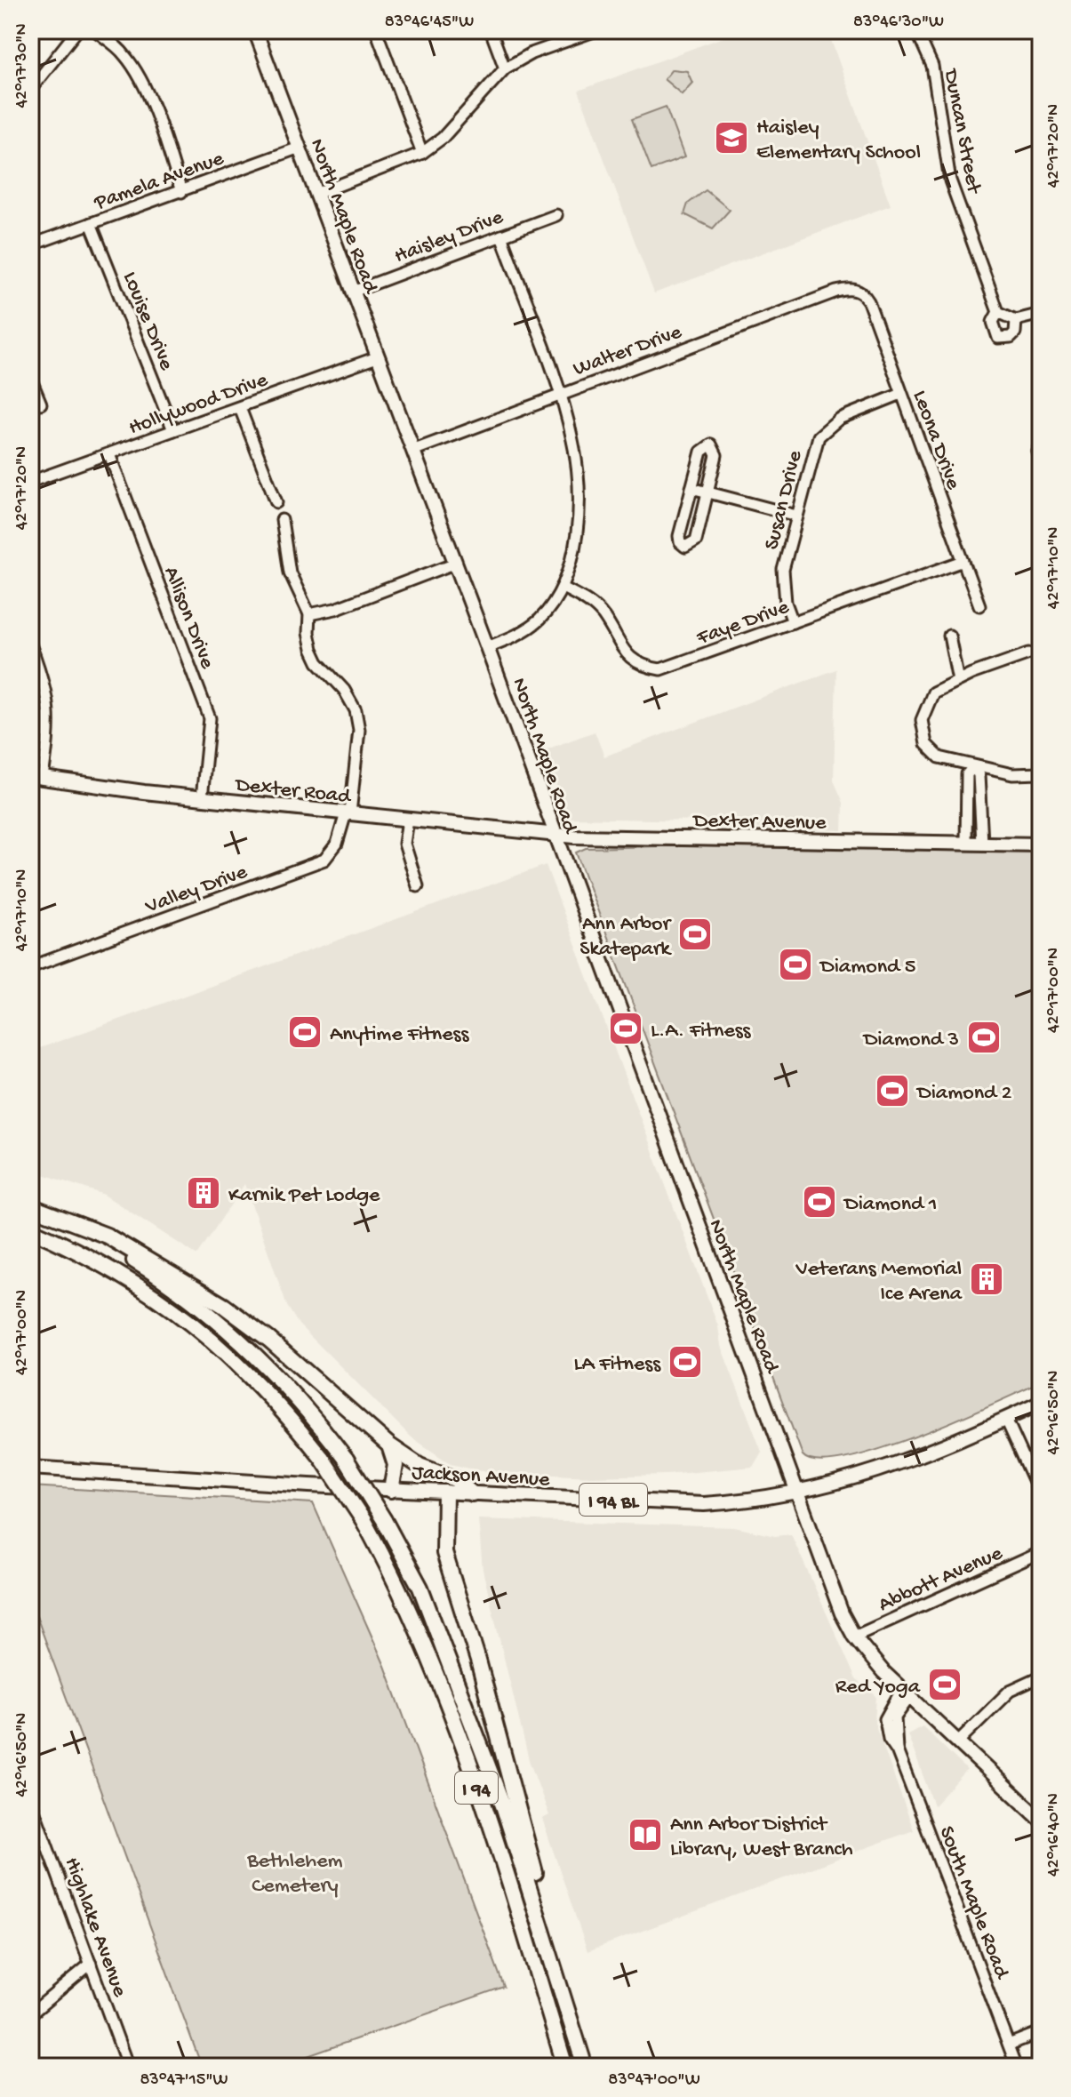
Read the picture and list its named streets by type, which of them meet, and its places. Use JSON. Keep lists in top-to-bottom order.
{
  "streets": {
    "highway": ["I 94"],
    "main road": [
      "North Maple Road",
      "Dexter Road",
      "Dexter Avenue",
      "Jackson Avenue",
      "I 94 BL"
    ],
    "street": [
      "Duncan Street",
      "Pamela Avenue",
      "Haisley Drive",
      "Louise Drive",
      "Walter Drive",
      "Hollywood Drive",
      "Leona Drive",
      "Susan Drive",
      "Allison Drive",
      "Faye Drive",
      "Valley Drive",
      "Abbott Avenue",
      "South Maple Road",
      "Highlake Avenue"
    ]
  },
  "crossings": [
    ["Pamela Avenue", "North Maple Road"],
    ["Pamela Avenue", "Louise Drive"],
    ["North Maple Road", "Haisley Drive"],
    ["North Maple Road", "Walter Drive"],
    ["North Maple Road", "Hollywood Drive"],
    ["North Maple Road", "Dexter Road"],
    ["North Maple Road", "Dexter Avenue"],
    ["North Maple Road", "Jackson Avenue"],
    ["Louise Drive", "Hollywood Drive"],
    ["Walter Drive", "Leona Drive"],
    ["Hollywood Drive", "Allison Drive"],
    ["Leona Drive", "Susan Drive"],
    ["Leona Drive", "Faye Drive"],
    ["Susan Drive", "Faye Drive"],
    ["Allison Drive", "Dexter Road"],
    ["Dexter Road", "Dexter Avenue"],
    ["Dexter Road", "Valley Drive"]
  ],
  "parks": ["Bethlehem Cemetery"],
  "places": {
    "school or university": ["Haisley Elementary School"],
    "sports": [
      "Ann Arbor Skatepark",
      "Diamond 5",
      "L.A. Fitness",
      "Anytime Fitness",
      "Diamond 3",
      "Diamond 2",
      "Diamond 1",
      "LA Fitness",
      "Red Yoga"
    ],
    "building": ["Karnik Pet Lodge", "Veterans Memorial Ice Arena"],
    "library": ["Ann Arbor District Library, West Branch"]
  },
  "coordinates": [
    "83°46'45\"W",
    "83°46'30\"W",
    "42°17'30\"N",
    "42°17'20\"N",
    "42°17'10\"N",
    "42°17'00\"N",
    "42°16'50\"N",
    "42°16'40\"N",
    "83°47'15\"W",
    "83°47'00\"W"
  ]
}
